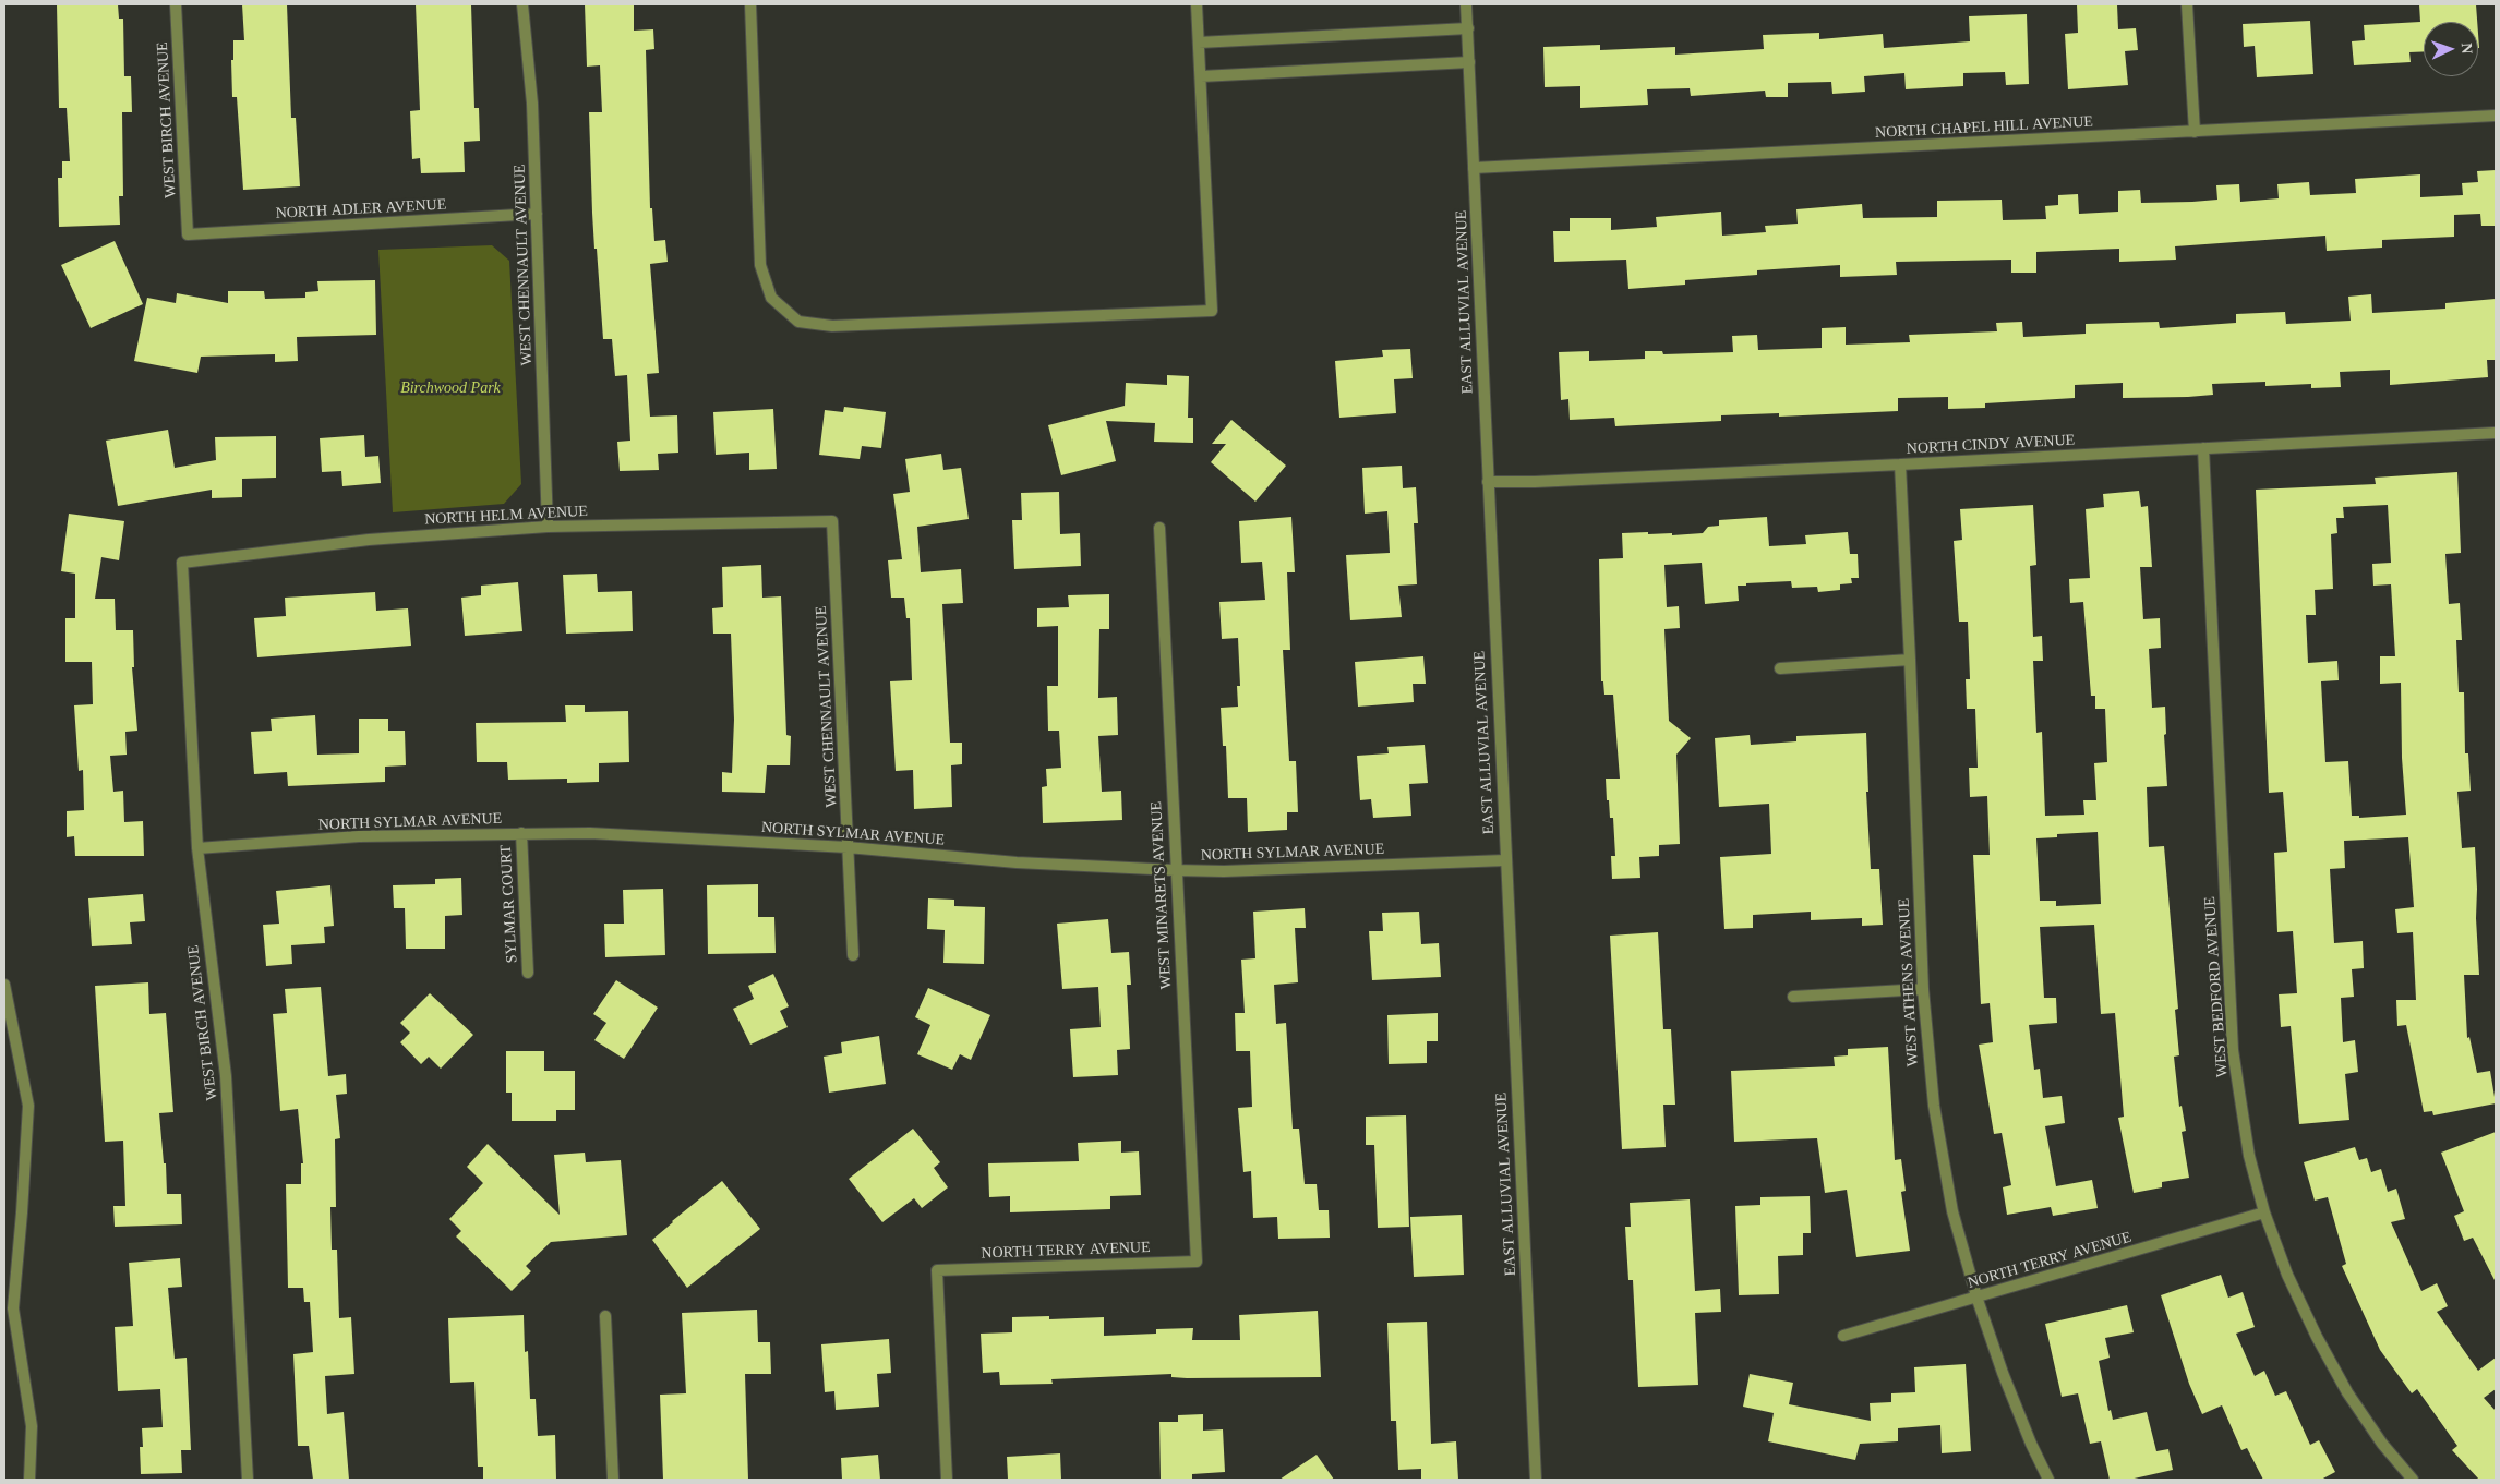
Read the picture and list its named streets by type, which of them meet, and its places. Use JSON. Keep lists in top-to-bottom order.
{
  "streets": {
    "street": [
      "WEST BIRCH AVENUE",
      "NORTH CHAPEL HILL AVENUE",
      "NORTH ADLER AVENUE",
      "WEST CHENNAULT AVENUE",
      "EAST ALLUVIAL AVENUE",
      "NORTH CINDY AVENUE",
      "NORTH HELM AVENUE",
      "NORTH SYLMAR AVENUE",
      "WEST MINARETS AVENUE",
      "SYLMAR COURT",
      "WEST ATHENS AVENUE",
      "WEST BEDFORD AVENUE",
      "NORTH TERRY AVENUE"
    ]
  },
  "crossings": [
    ["WEST BIRCH AVENUE", "NORTH ADLER AVENUE"],
    ["WEST BIRCH AVENUE", "NORTH HELM AVENUE"],
    ["WEST BIRCH AVENUE", "NORTH SYLMAR AVENUE"],
    ["NORTH CHAPEL HILL AVENUE", "EAST ALLUVIAL AVENUE"],
    ["NORTH ADLER AVENUE", "WEST CHENNAULT AVENUE"],
    ["WEST CHENNAULT AVENUE", "NORTH HELM AVENUE"],
    ["WEST CHENNAULT AVENUE", "NORTH SYLMAR AVENUE"],
    ["EAST ALLUVIAL AVENUE", "NORTH CINDY AVENUE"],
    ["EAST ALLUVIAL AVENUE", "NORTH SYLMAR AVENUE"],
    ["NORTH CINDY AVENUE", "WEST ATHENS AVENUE"],
    ["NORTH CINDY AVENUE", "WEST BEDFORD AVENUE"],
    ["NORTH SYLMAR AVENUE", "WEST MINARETS AVENUE"],
    ["NORTH SYLMAR AVENUE", "SYLMAR COURT"],
    ["WEST MINARETS AVENUE", "NORTH TERRY AVENUE"],
    ["WEST ATHENS AVENUE", "NORTH TERRY AVENUE"],
    ["WEST BEDFORD AVENUE", "NORTH TERRY AVENUE"]
  ],
  "parks": ["Birchwood Park"],
  "north": "right"
}
